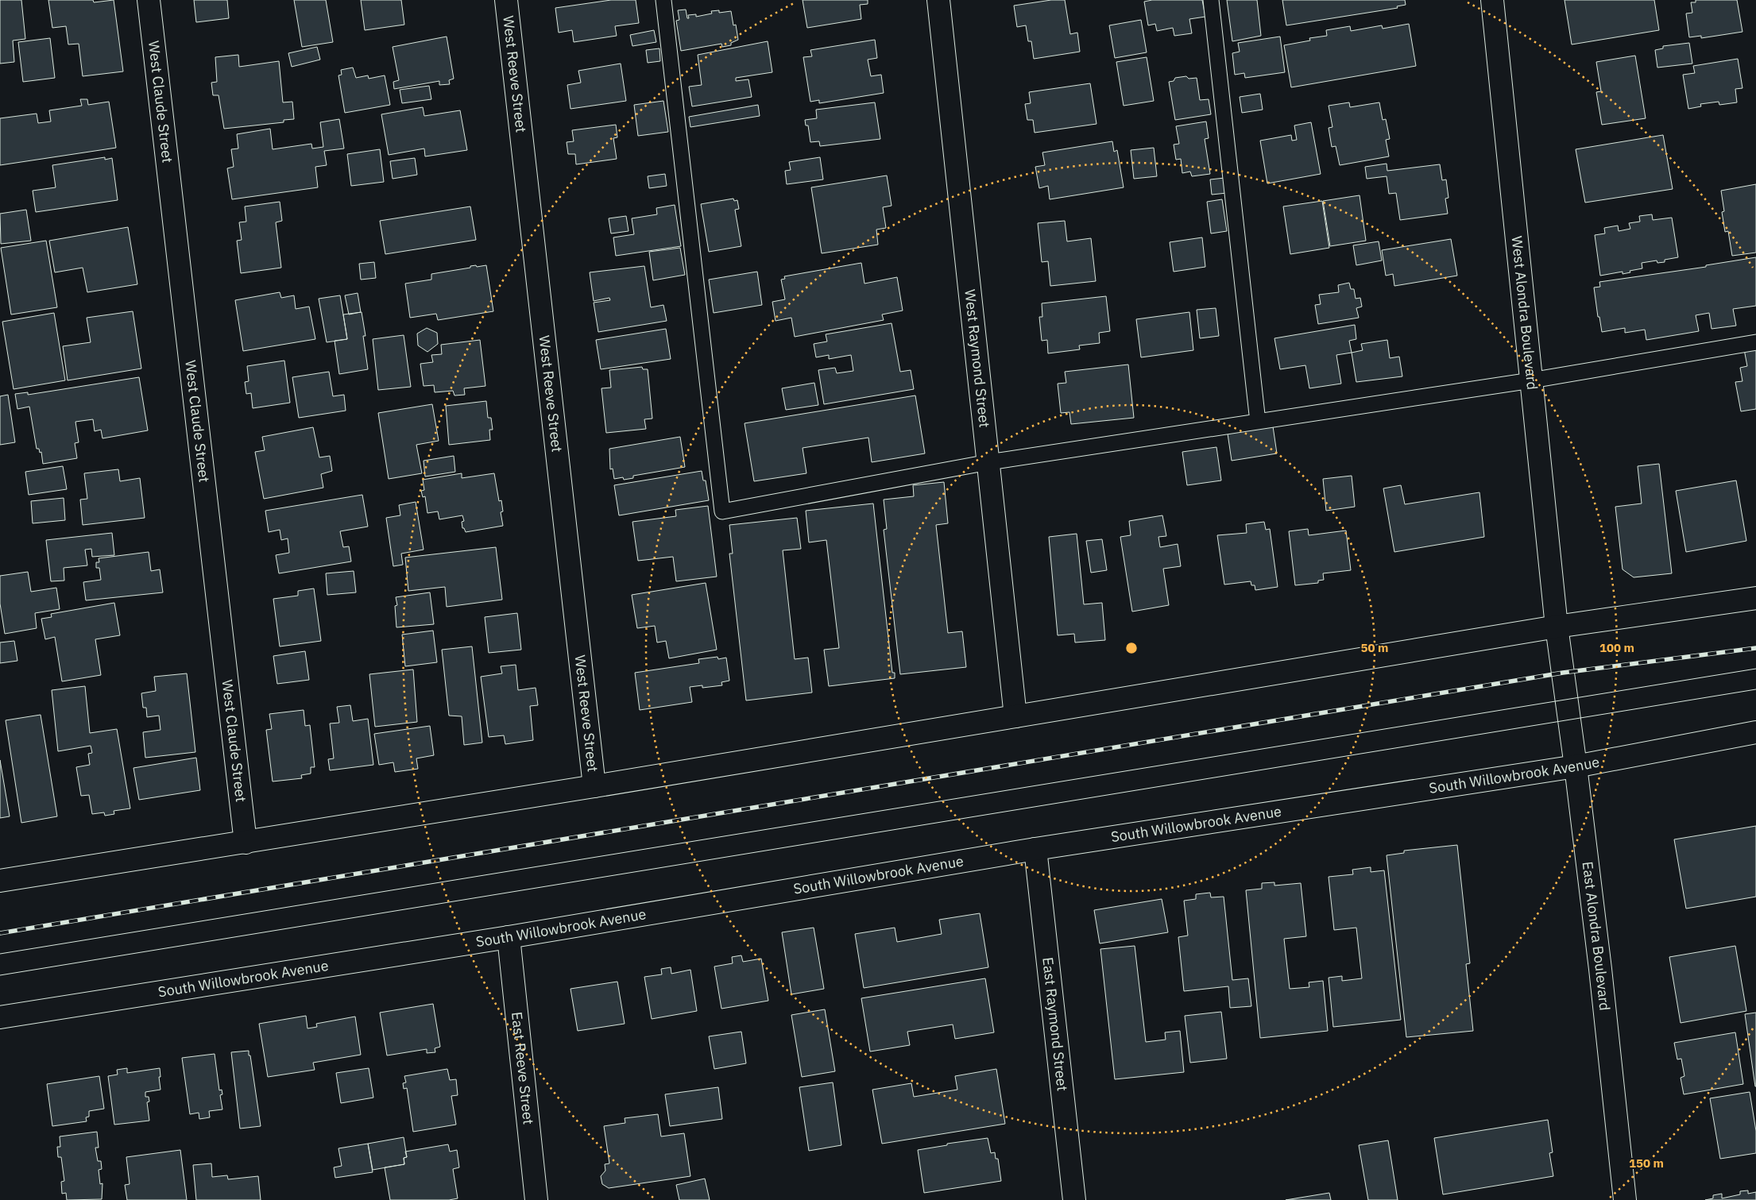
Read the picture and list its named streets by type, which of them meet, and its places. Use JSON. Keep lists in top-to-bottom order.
{
  "streets": {
    "street": [
      "West Reeve Street",
      "West Claude Street",
      "West Alondra Boulevard",
      "West Raymond Street",
      "South Willowbrook Avenue",
      "East Alondra Boulevard",
      "East Raymond Street",
      "East Reeve Street"
    ]
  },
  "crossings": [
    ["West Alondra Boulevard", "East Alondra Boulevard"],
    ["South Willowbrook Avenue", "East Alondra Boulevard"],
    ["South Willowbrook Avenue", "East Raymond Street"],
    ["South Willowbrook Avenue", "East Reeve Street"]
  ],
  "rings": ["50 m", "100 m", "150 m"]
}
